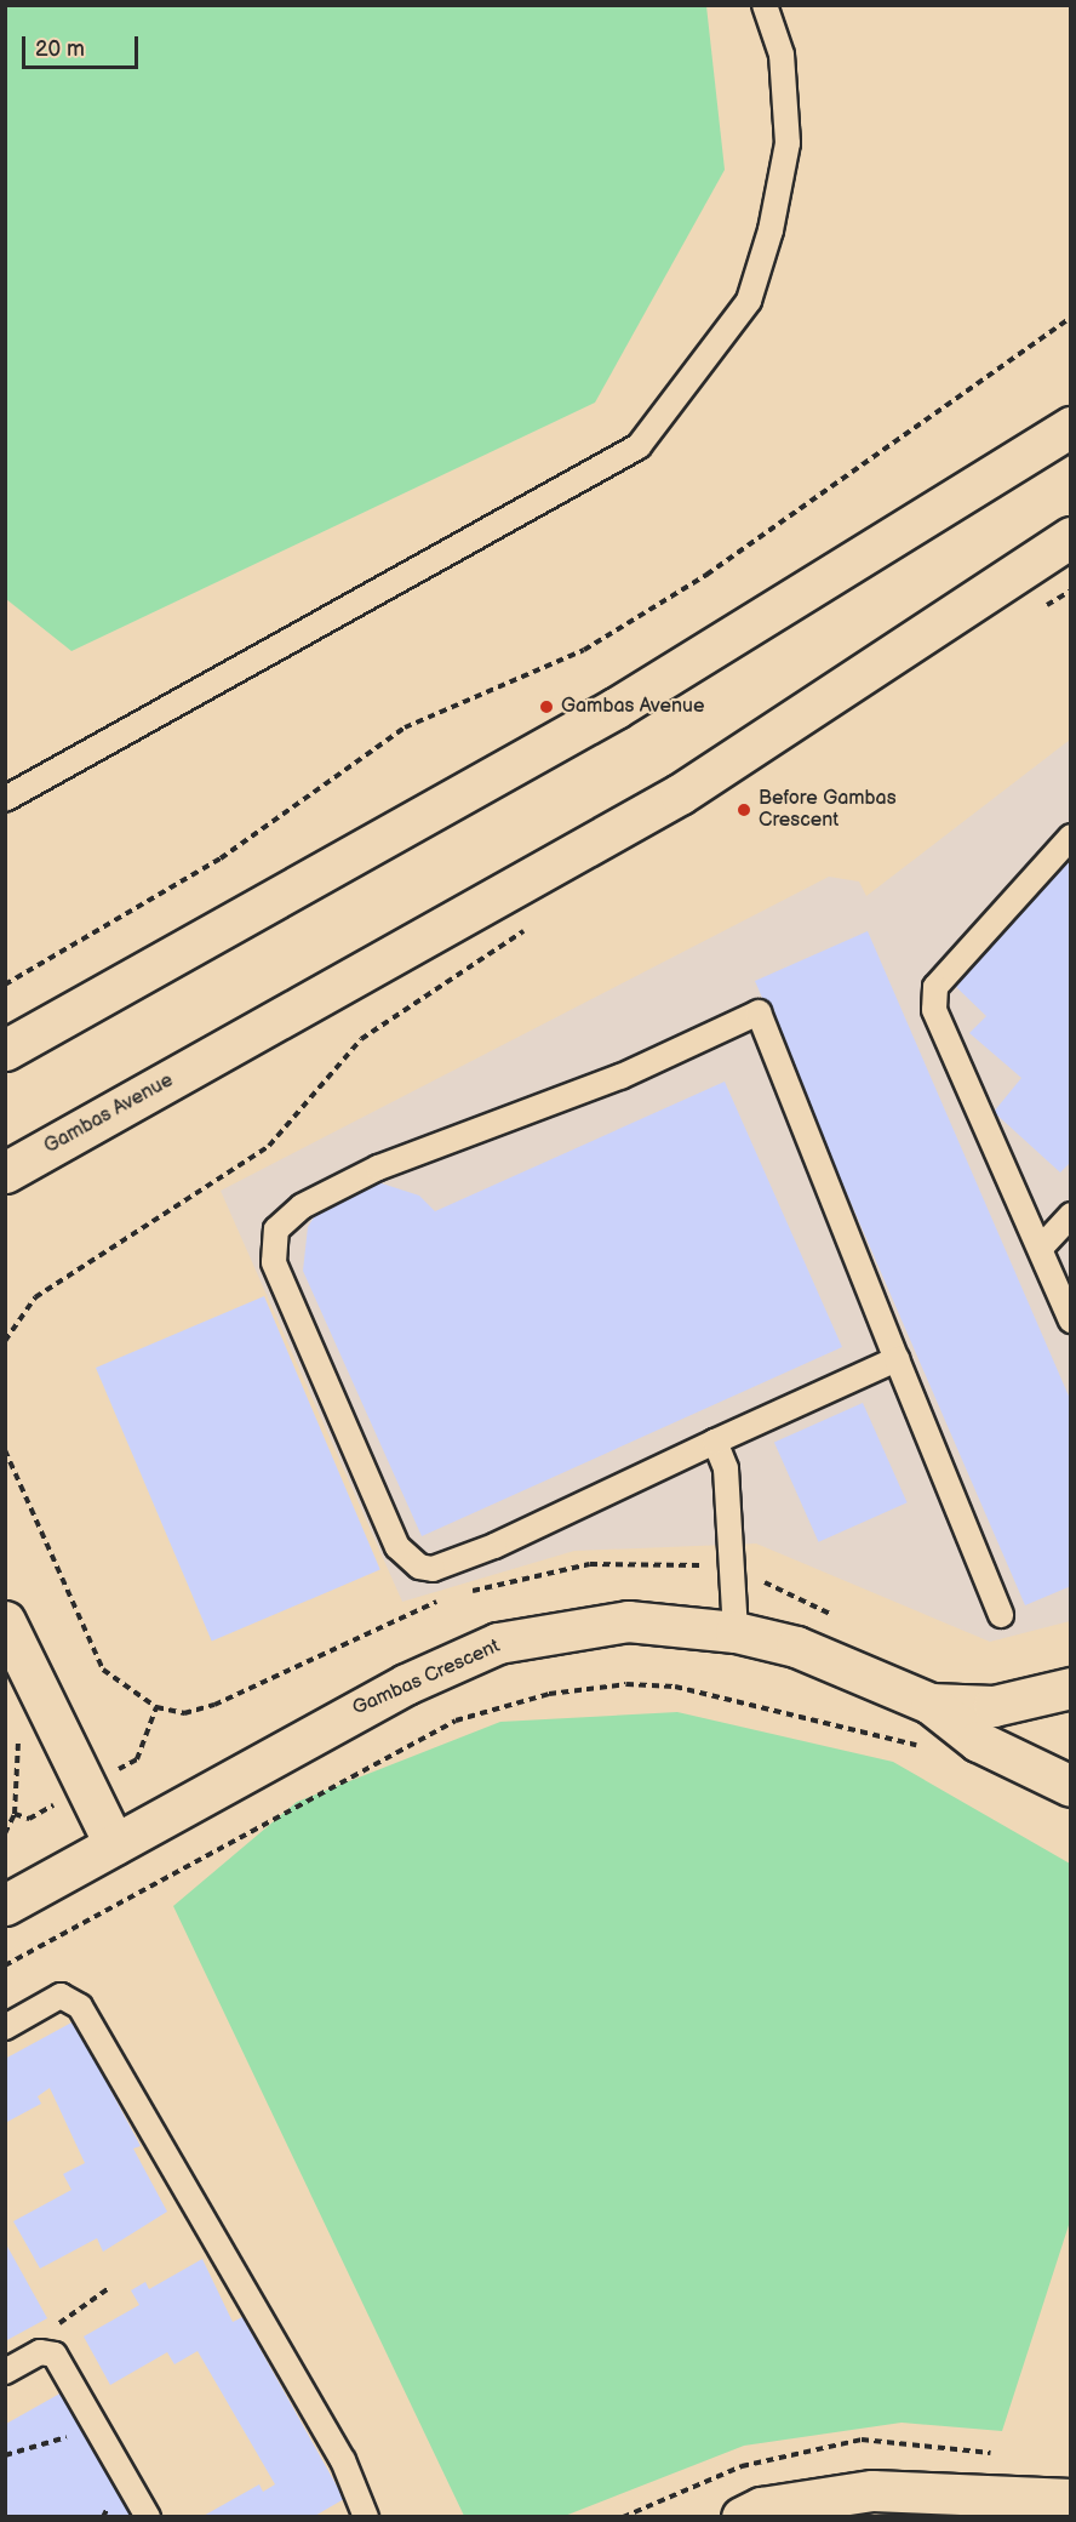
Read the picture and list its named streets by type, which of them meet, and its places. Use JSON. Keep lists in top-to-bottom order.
{
  "streets": {
    "main road": ["Gambas Avenue", "Gambas Crescent"]
  },
  "places": ["Gambas Avenue", "Before Gambas Crescent"],
  "scale_bar": "20 m"
}
